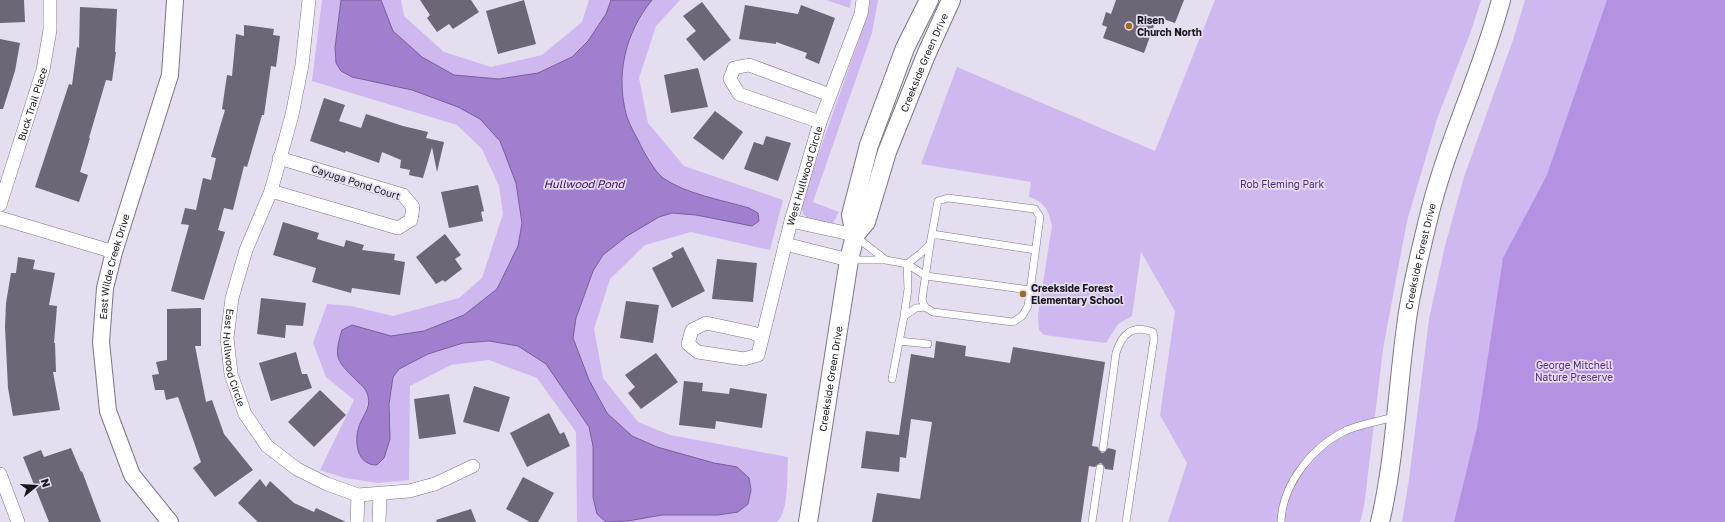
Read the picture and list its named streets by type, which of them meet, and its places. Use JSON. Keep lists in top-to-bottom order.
{
  "streets": {
    "main road": ["Creekside Green Drive", "Creekside Forest Drive"],
    "street": [
      "Buck Trail Place",
      "West Hullwood Circle",
      "Cayuga Pond Court",
      "East Wilde Creek Drive",
      "East Hullwood Circle"
    ]
  },
  "crossings": [
    ["Cayuga Pond Court", "East Hullwood Circle"]
  ],
  "water": ["Hullwood Pond"],
  "parks": ["Rob Fleming Park", "George Mitchell Nature Preserve"],
  "places": ["Risen Church North", "Creekside Forest Elementary School"],
  "north": "right"
}
